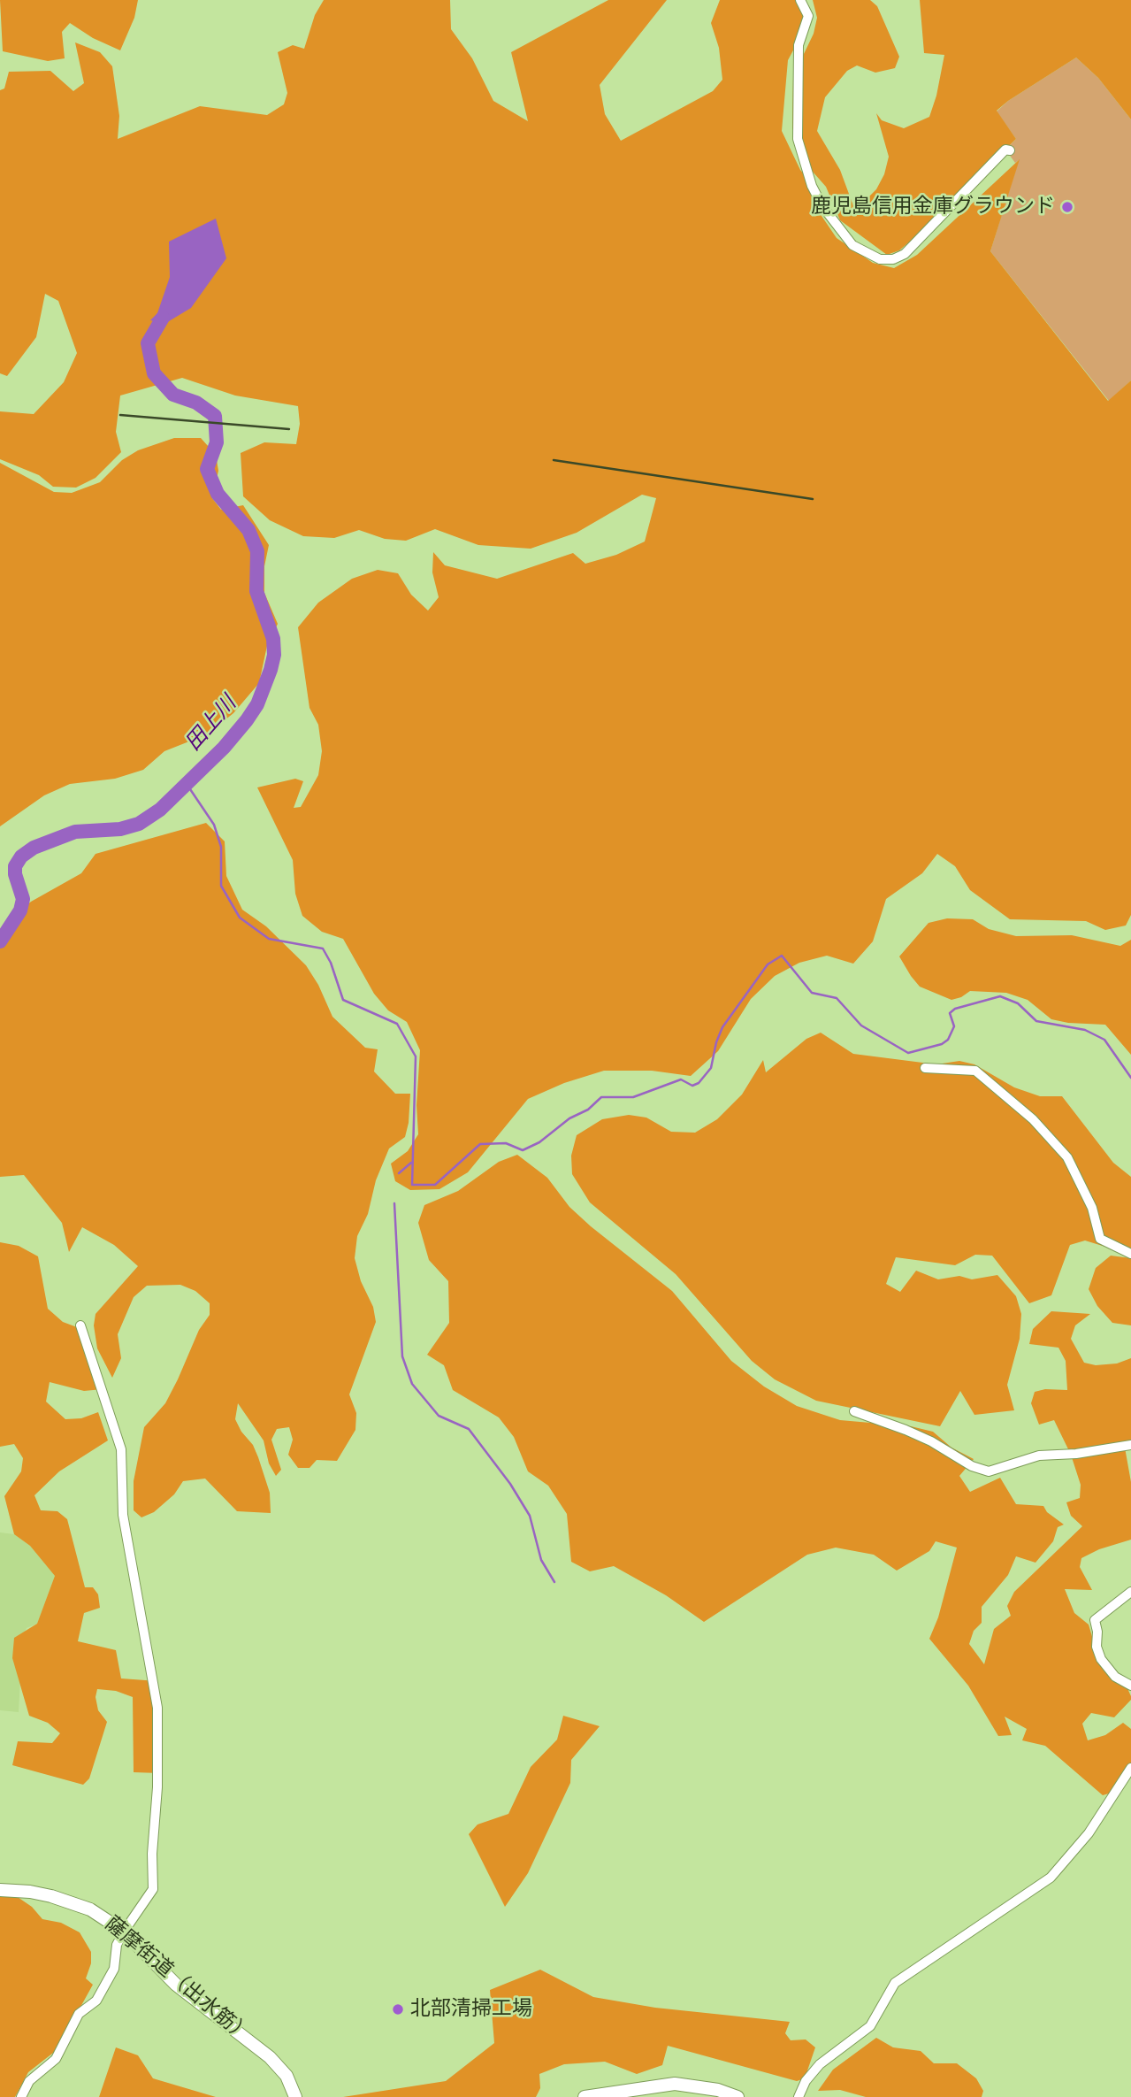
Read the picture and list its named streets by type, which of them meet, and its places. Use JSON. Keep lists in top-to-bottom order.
{
  "streets": {
    "street": ["薩摩街道（出水筋）"]
  },
  "water": ["田上川"],
  "places": ["鹿児島信用金庫グラウンド", "北部清掃工場"]
}
